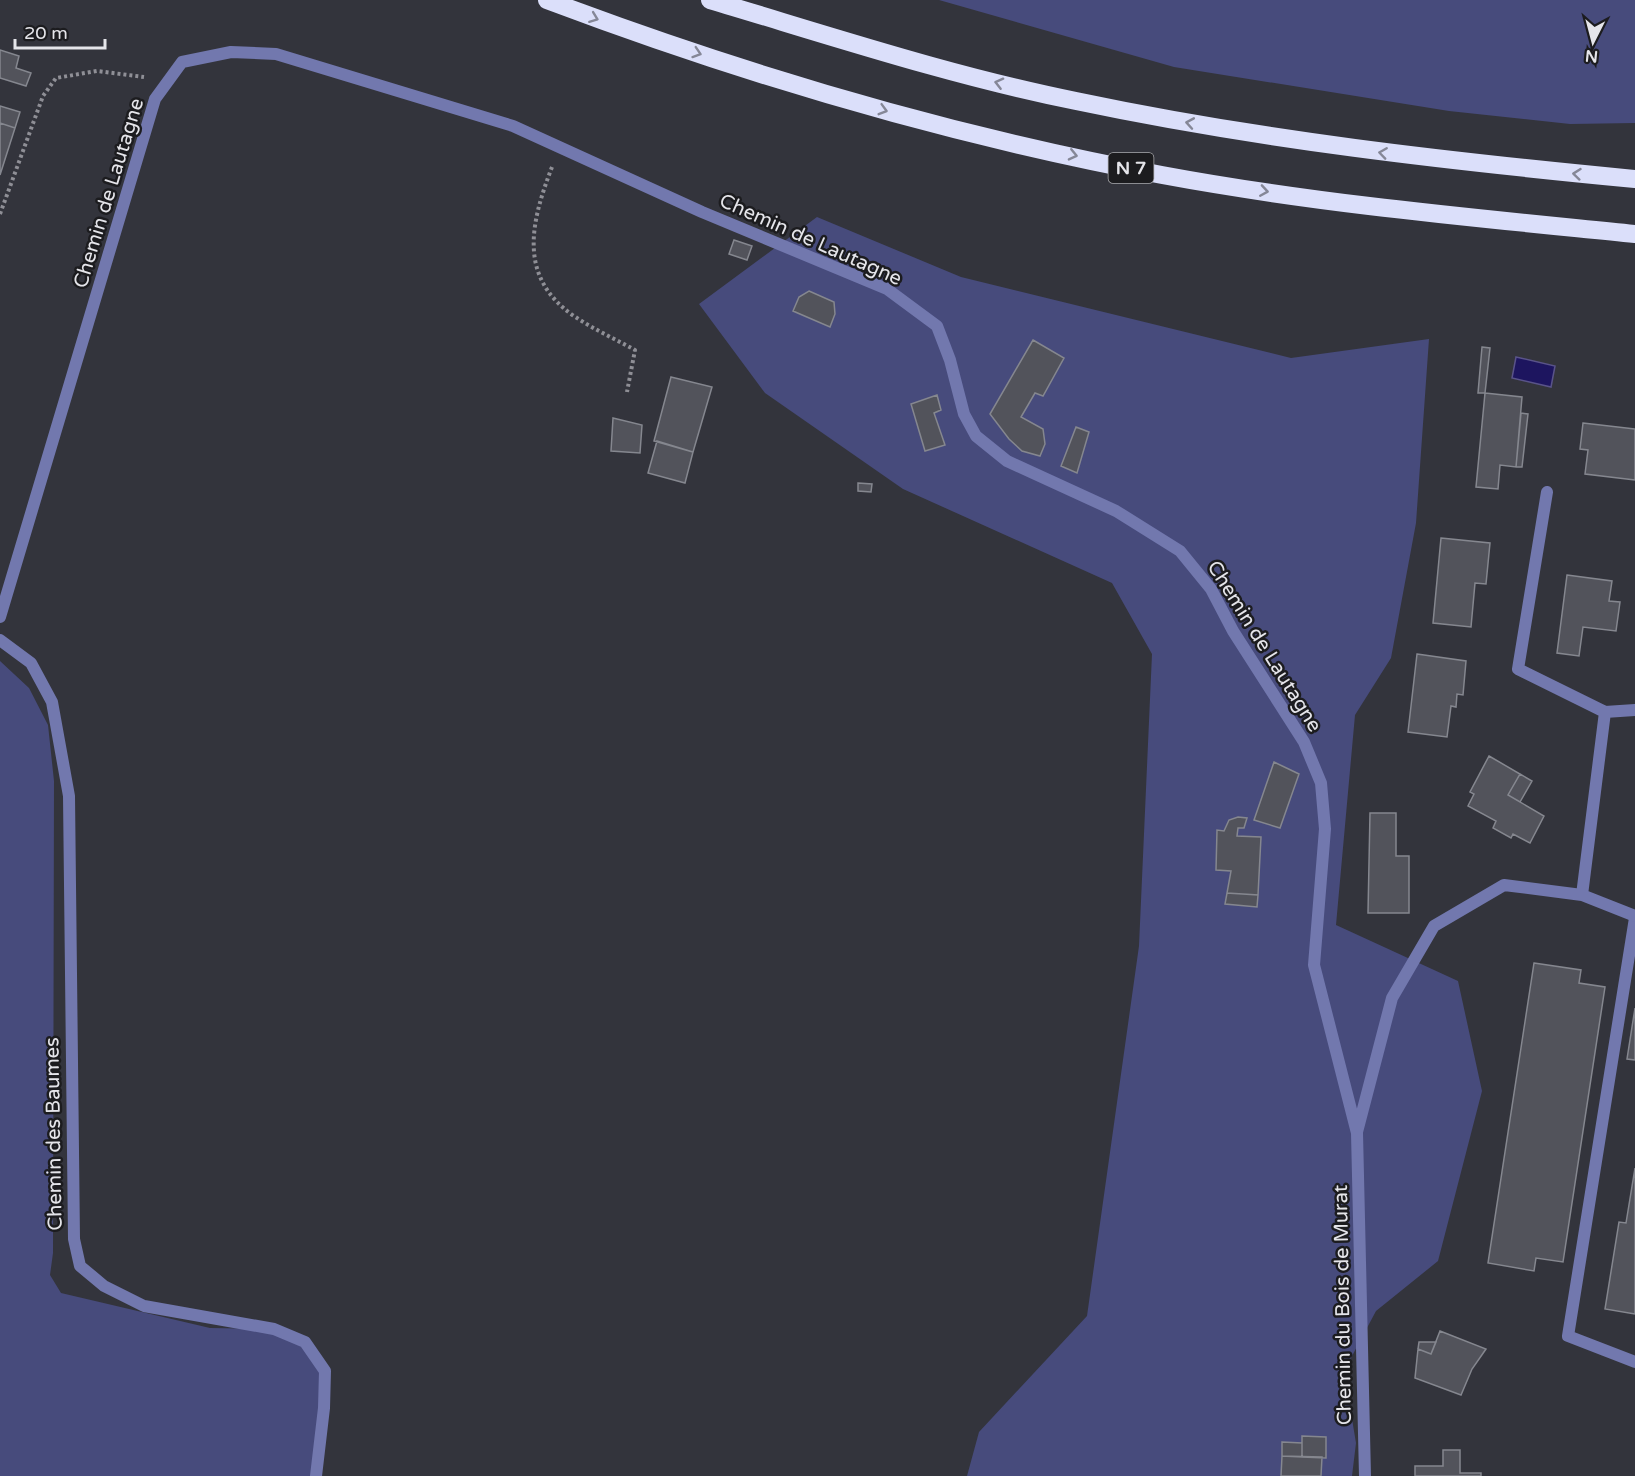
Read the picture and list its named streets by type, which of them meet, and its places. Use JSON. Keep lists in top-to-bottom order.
{
  "streets": {
    "highway": ["N 7"],
    "street": ["Chemin de Lautagne", "Chemin des Baumes", "Chemin du Bois de Murat"]
  },
  "crossings": [
    ["Chemin de Lautagne", "Chemin du Bois de Murat"]
  ],
  "scale_bar": "20 m",
  "north": "bottom"
}
